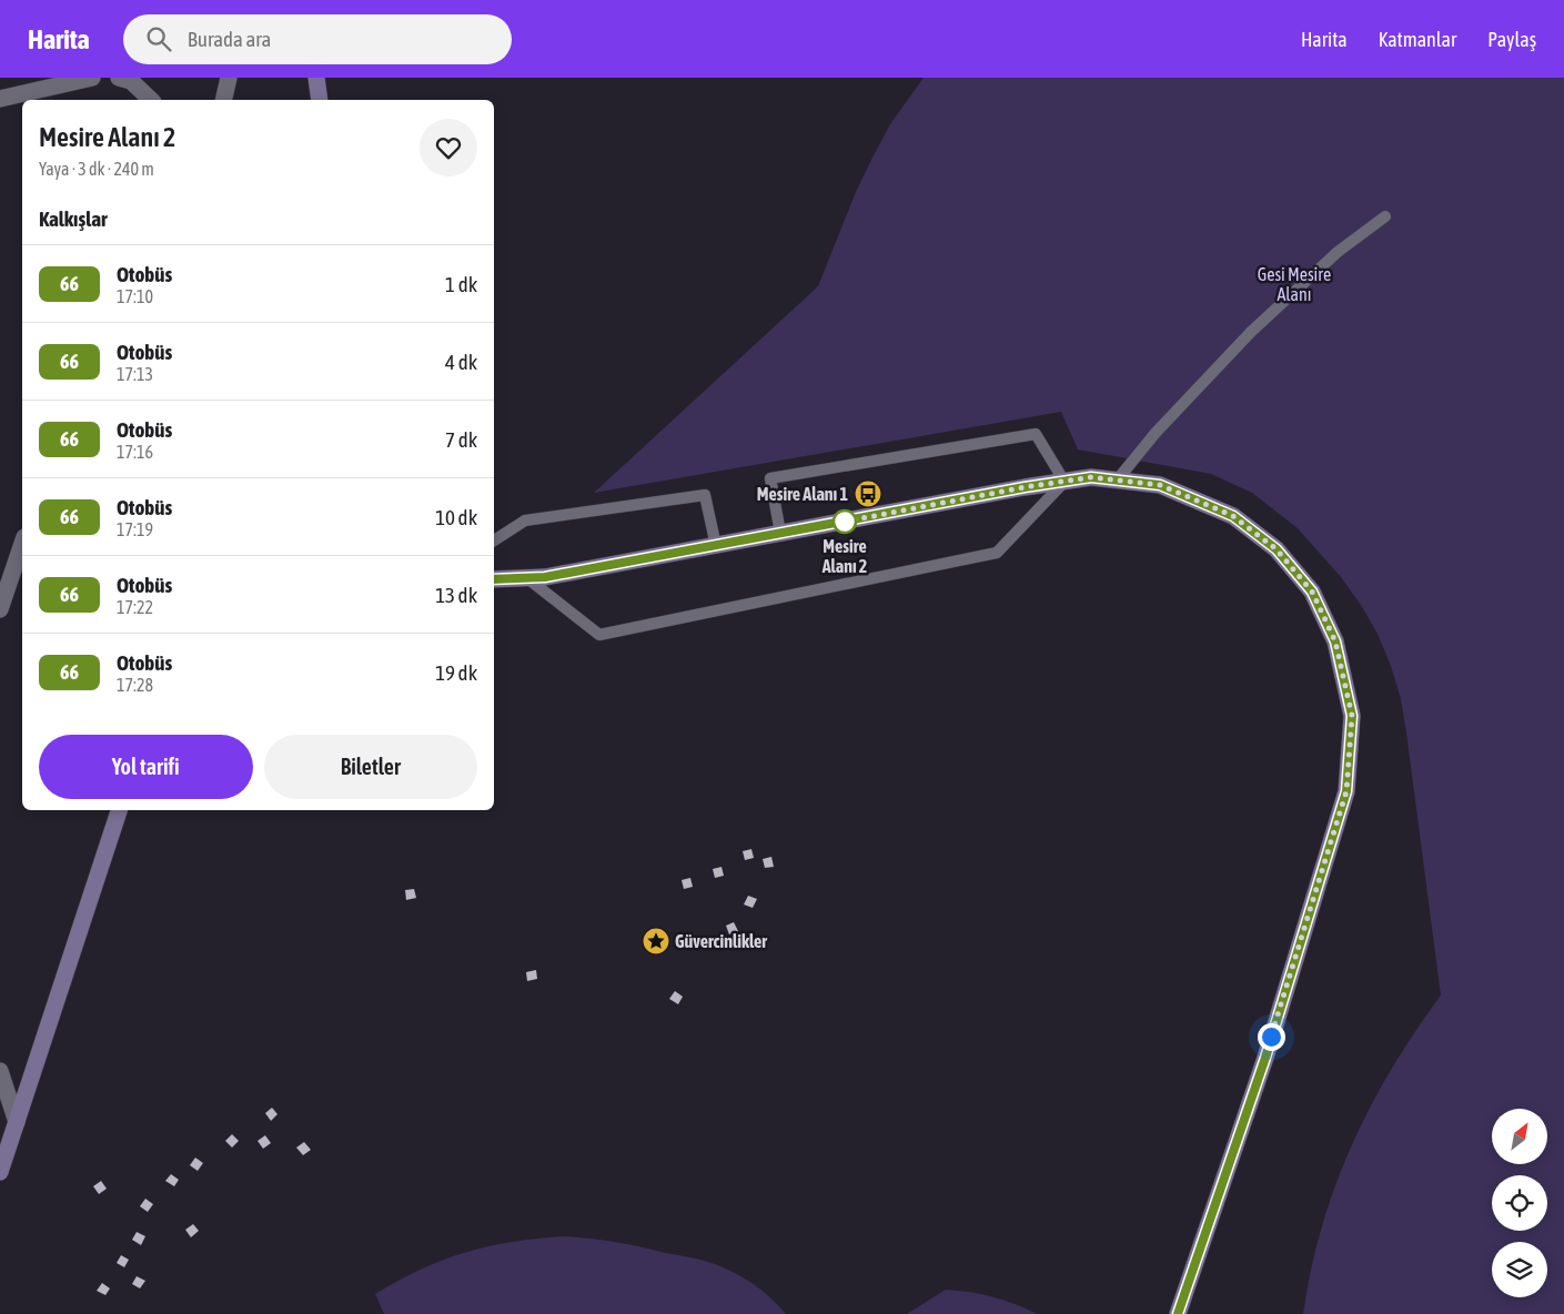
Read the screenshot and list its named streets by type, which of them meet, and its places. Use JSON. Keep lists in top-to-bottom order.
{
  "parks": ["Gesi Mesire Alanı"],
  "places": {
    "bus stop": ["Mesire Alanı 1"],
    "other": ["Mesire Alanı 2"],
    "place": ["Güvercinlikler"]
  },
  "lines": ["bus line 66"],
  "north": "top right",
  "page": {
    "header": "Harita",
    "search": "Burada ara",
    "nav": ["Harita", "Katmanlar", "Paylaş"],
    "heading": [
      ["Mesire Alanı 2", "Yaya · 3 dk · 240 m"],
      "Kalkışlar"
    ],
    "list": [
      {
        "mark": "66",
        "name": "Otobüs",
        "note": "17:10",
        "value": "1 dk"
      },
      {
        "mark": "66",
        "name": "Otobüs",
        "note": "17:13",
        "value": "4 dk"
      },
      {
        "mark": "66",
        "name": "Otobüs",
        "note": "17:16",
        "value": "7 dk"
      },
      {
        "mark": "66",
        "name": "Otobüs",
        "note": "17:19",
        "value": "10 dk"
      },
      {
        "mark": "66",
        "name": "Otobüs",
        "note": "17:22",
        "value": "13 dk"
      },
      {
        "mark": "66",
        "name": "Otobüs",
        "note": "17:28",
        "value": "19 dk"
      }
    ],
    "buttons": ["Yol tarifi", "Biletler"]
  }
}
